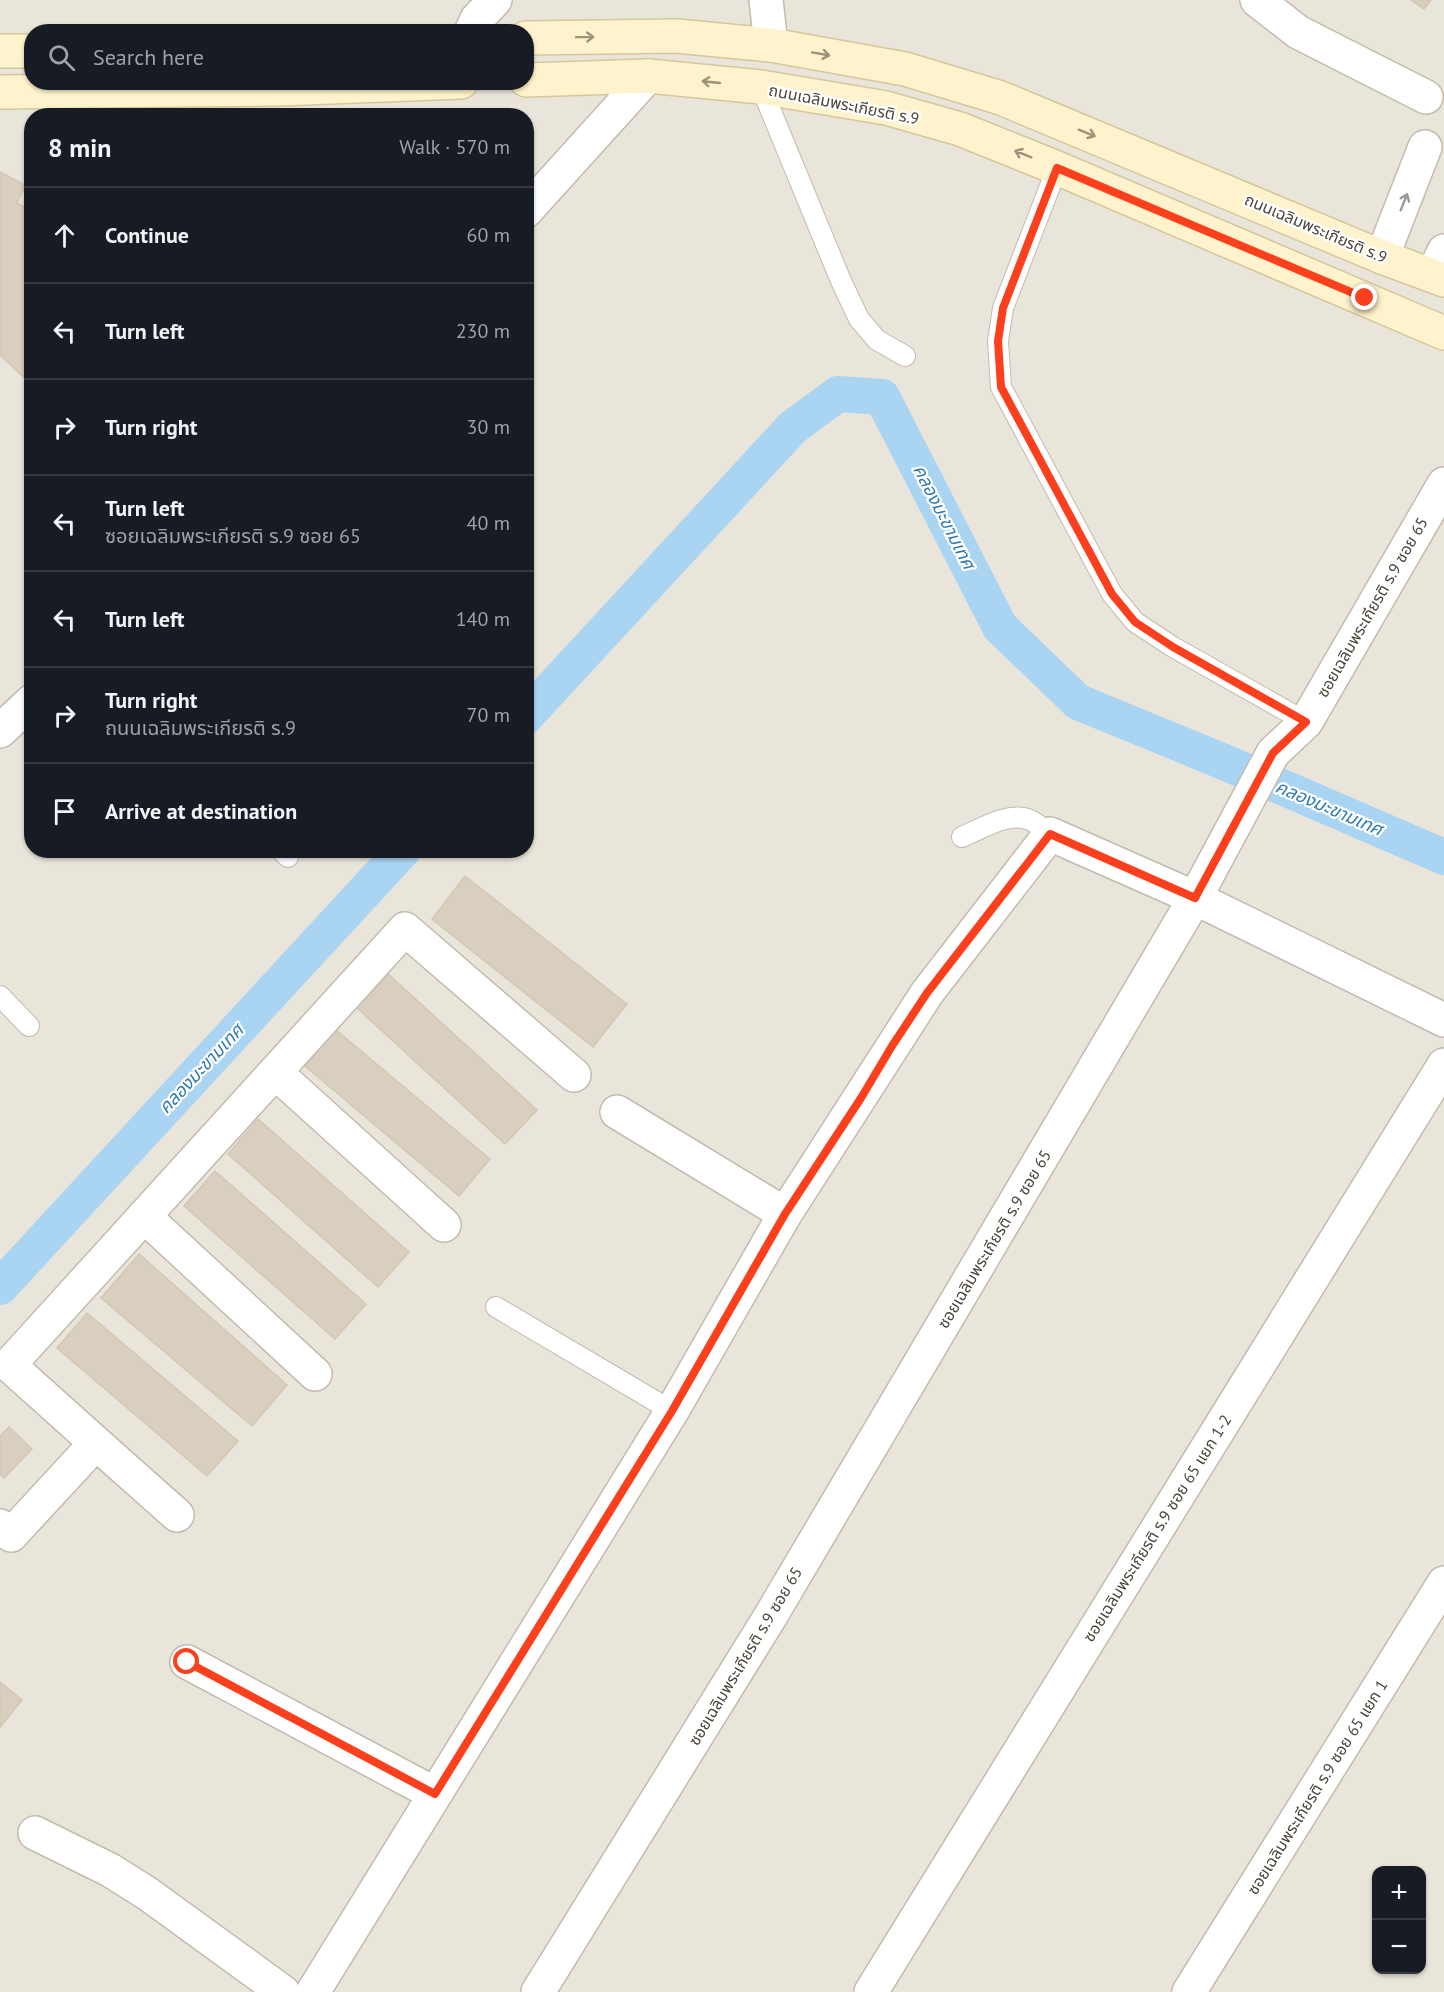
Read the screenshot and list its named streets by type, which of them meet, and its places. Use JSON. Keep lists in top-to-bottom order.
{
  "streets": {
    "main road": ["ถนนเฉลิมพระเกียรติ ร.9"],
    "street": ["ซอยเฉลิมพระเกียรติ ร.9 ซอย 65", "ซอยเฉลิมพระเกียรติ ร.9 ซอย 65 แยก 1-2", "ซอยเฉลิมพระเกียรติ ร.9 ซอย 65 แยก 1"]
  },
  "water": ["คลองมะขามเทศ"],
  "page": {
    "search": "Search here",
    "heading": ["8 min", "Walk · 570 m"],
    "list": [
      ["Continue", "60 m"],
      ["Turn left", "230 m"],
      ["Turn right", "30 m"],
      ["Turn left", "ซอยเฉลิมพระเกียรติ ร.9 ซอย 65", "40 m"],
      ["Turn left", "140 m"],
      ["Turn right", "ถนนเฉลิมพระเกียรติ ร.9", "70 m"],
      "Arrive at destination"
    ],
    "map_buttons": ["+", "−"]
  }
}
